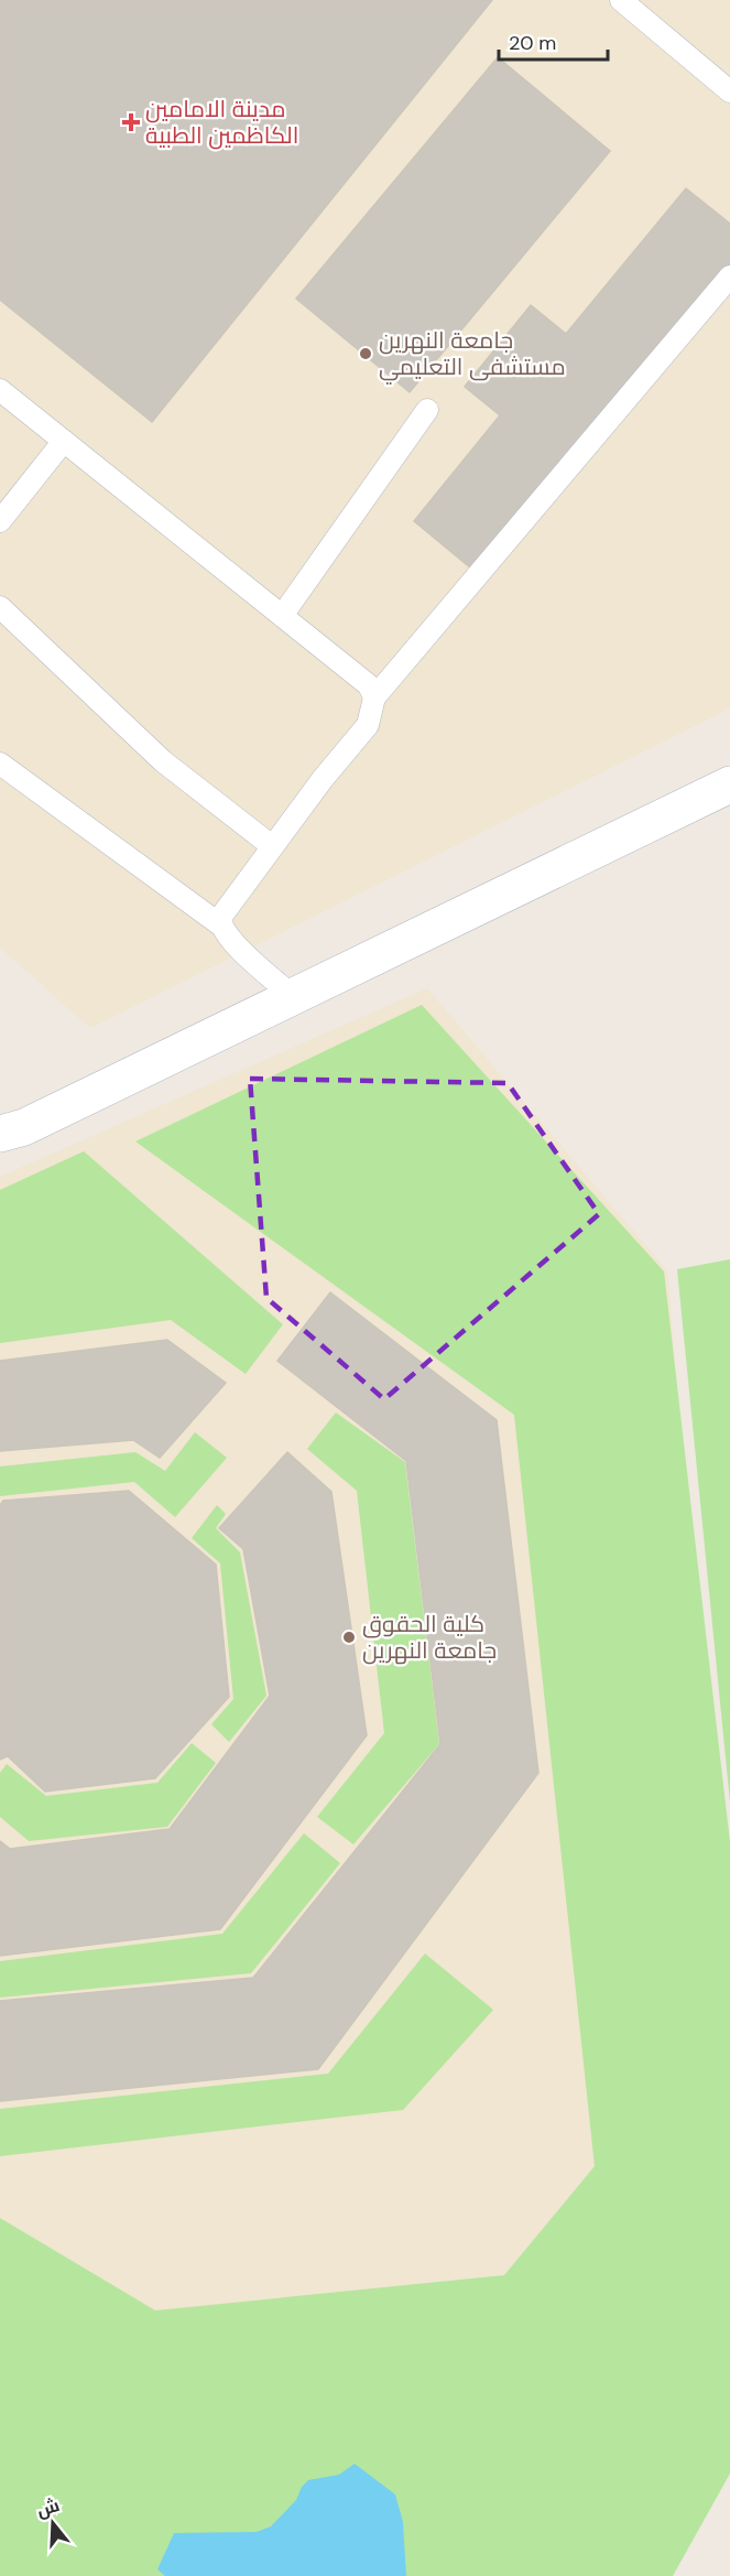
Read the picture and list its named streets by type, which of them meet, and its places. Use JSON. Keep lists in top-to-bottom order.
{
  "places": {
    "health": ["مدينة الامامين الكاظمين الطبية"],
    "other": ["جامعة النهرين مستشفى التعليمي", "كلية الحقوق جامعة النهرين"]
  },
  "scale_bar": "20 m",
  "north": "top"
}
